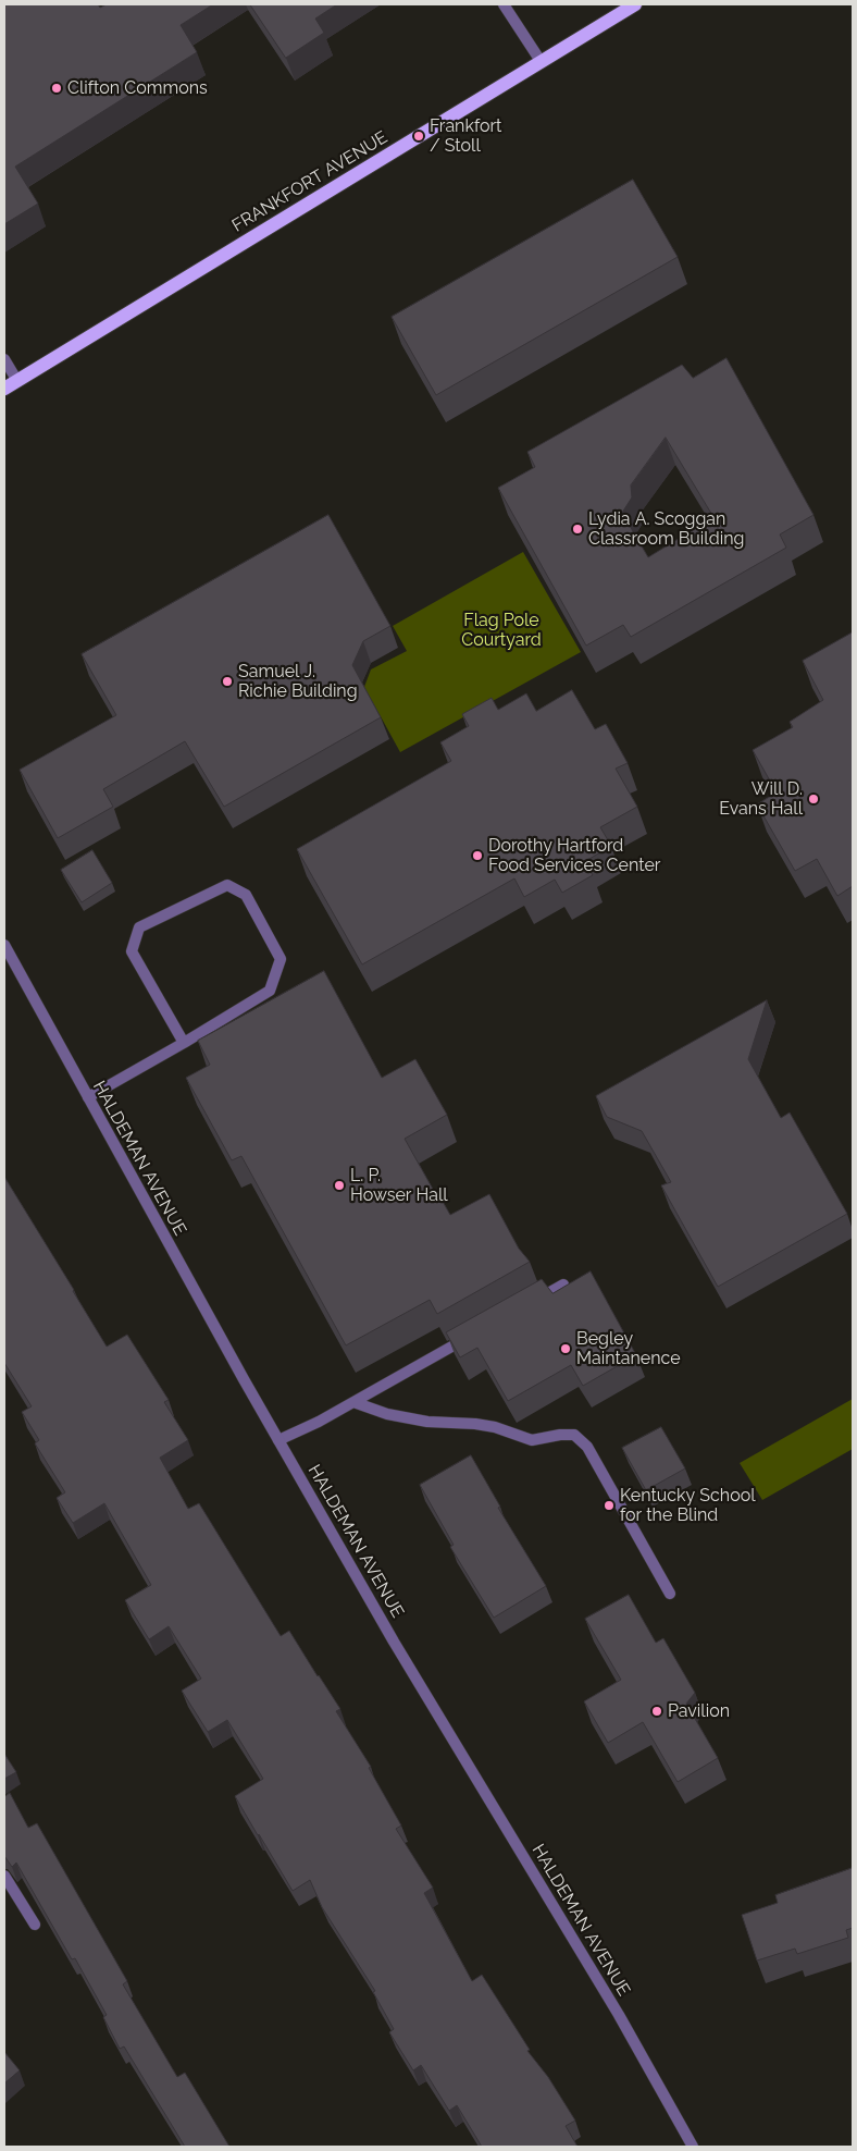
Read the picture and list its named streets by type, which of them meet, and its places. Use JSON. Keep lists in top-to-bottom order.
{
  "streets": {
    "main road": ["FRANKFORT AVENUE"],
    "street": ["HALDEMAN AVENUE"]
  },
  "parks": ["Flag Pole Courtyard"],
  "places": [
    "Clifton Commons",
    "Frankfort / Stoll",
    "Lydia A. Scoggan Classroom Building",
    "Samuel J. Richie Building",
    "Will D. Evans Hall",
    "Dorothy Hartford Food Services Center",
    "L. P. Howser Hall",
    "Begley Maintanence",
    "Kentucky School for the Blind",
    "Pavilion"
  ]
}
